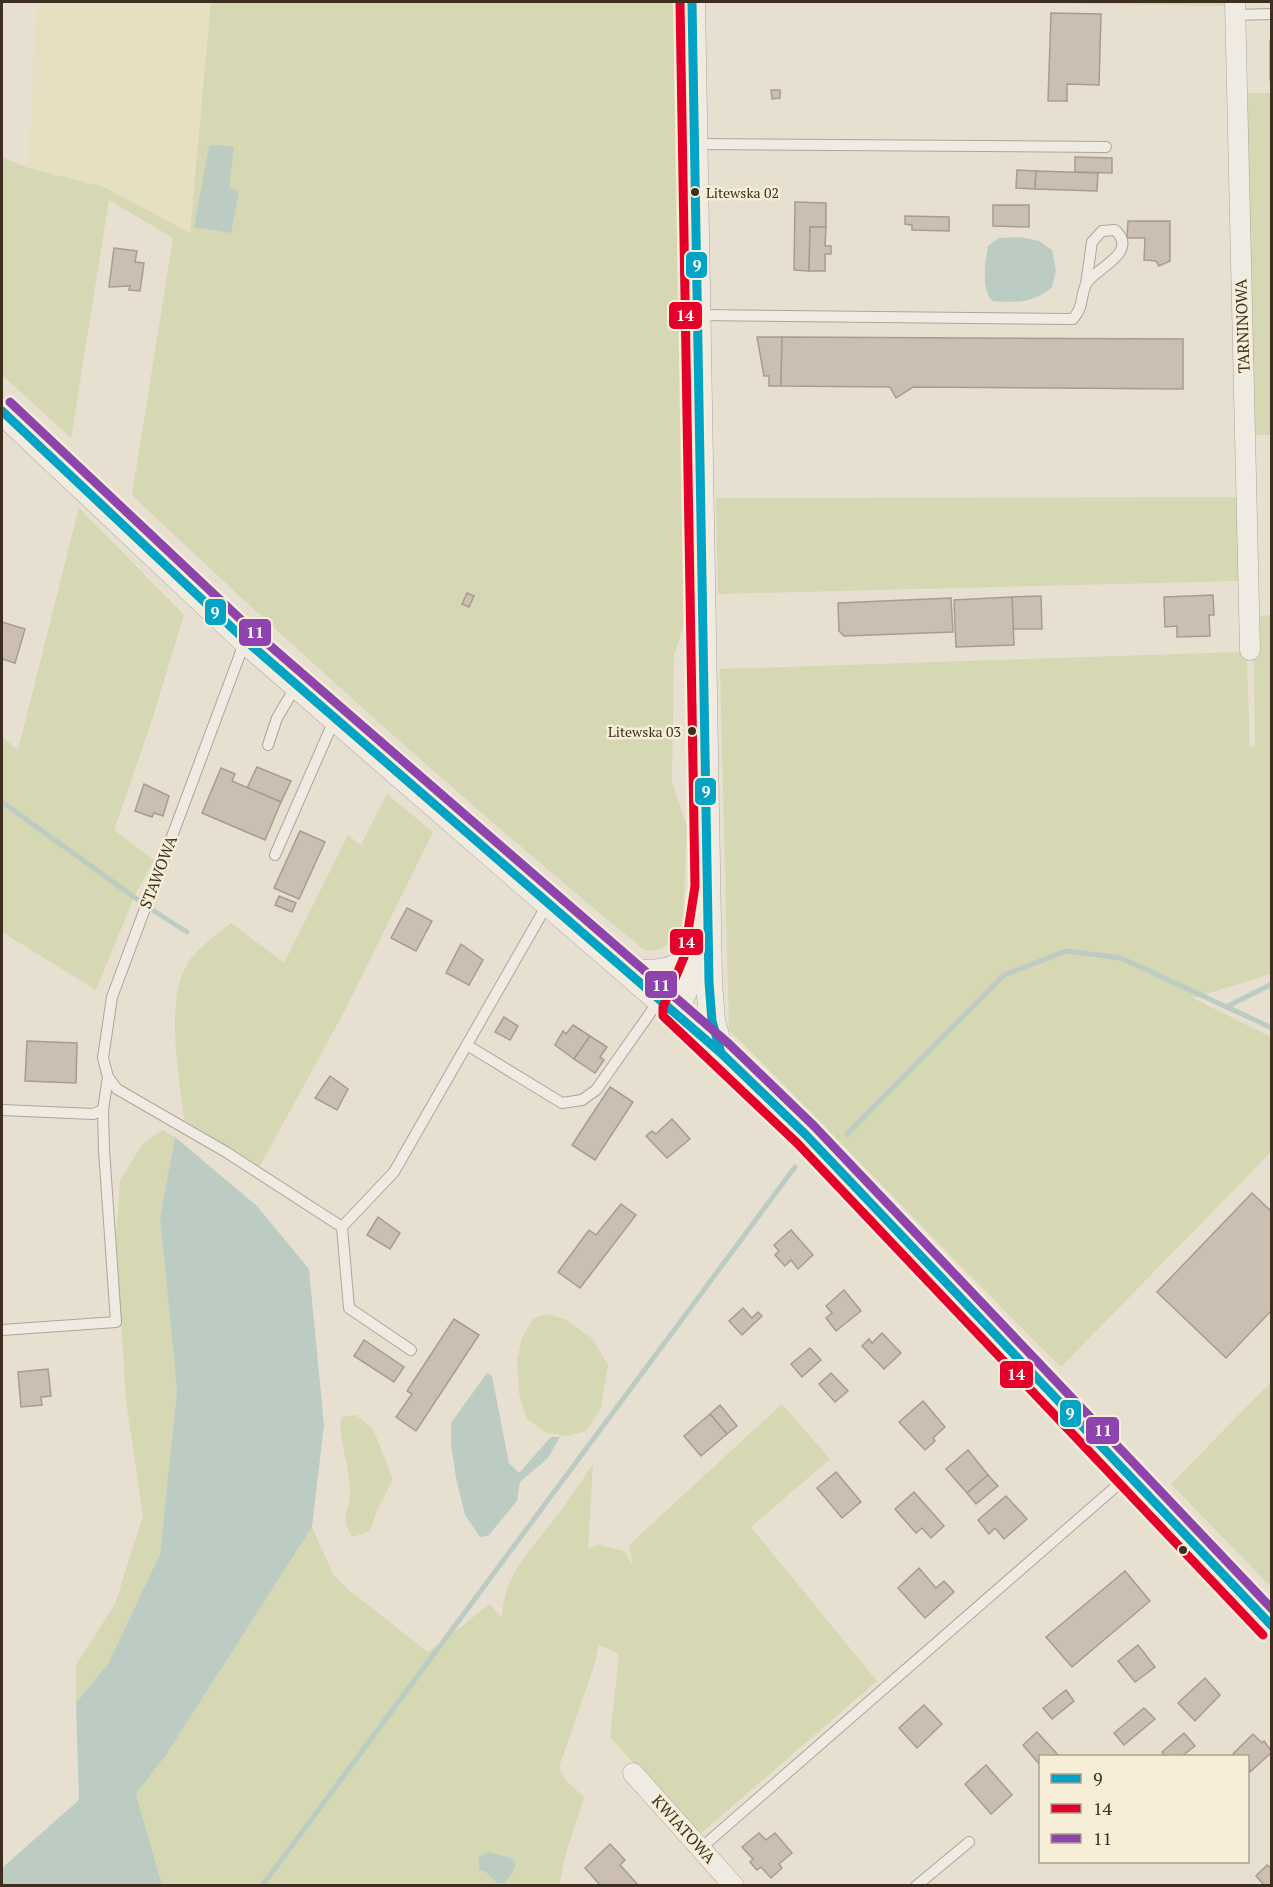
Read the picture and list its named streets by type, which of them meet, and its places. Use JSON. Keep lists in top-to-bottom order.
{
  "streets": {
    "street": ["TARNINOWA", "KWIATOWA"],
    "lane": ["STAWOWA"]
  },
  "places": ["Litewska 02", "Litewska 03"],
  "lines": ["transit line 9", "transit line 14", "transit line 11"],
  "legend": ["9", "14", "11"]
}
